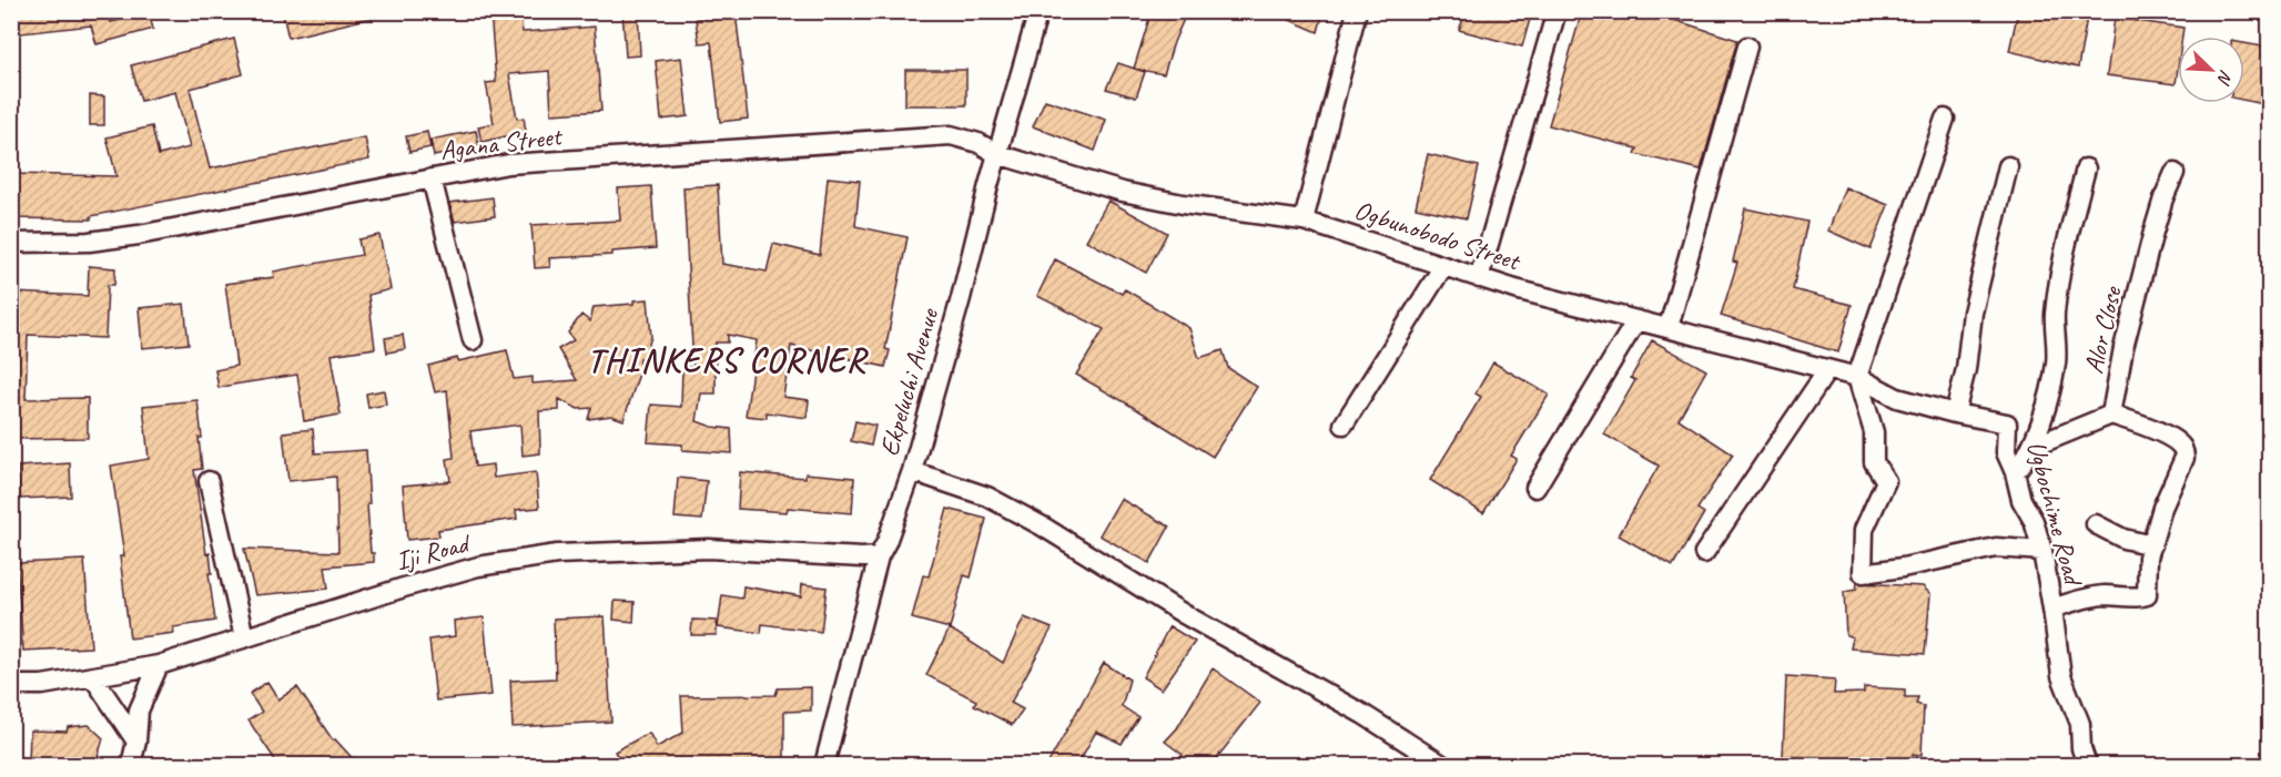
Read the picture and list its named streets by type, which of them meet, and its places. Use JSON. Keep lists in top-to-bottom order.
{
  "streets": {
    "street": [
      "Agana Street",
      "Ogbunobodo Street",
      "Alor Close",
      "Ekpeluchi Avenue",
      "Ugbochime Road",
      "Iji Road"
    ]
  },
  "crossings": [
    ["Agana Street", "Ogbunobodo Street"],
    ["Agana Street", "Ekpeluchi Avenue"],
    ["Ogbunobodo Street", "Ekpeluchi Avenue"],
    ["Ogbunobodo Street", "Ugbochime Road"],
    ["Ekpeluchi Avenue", "Iji Road"]
  ],
  "districts": ["THINKERS CORNER"],
  "north": "bottom right"
}
